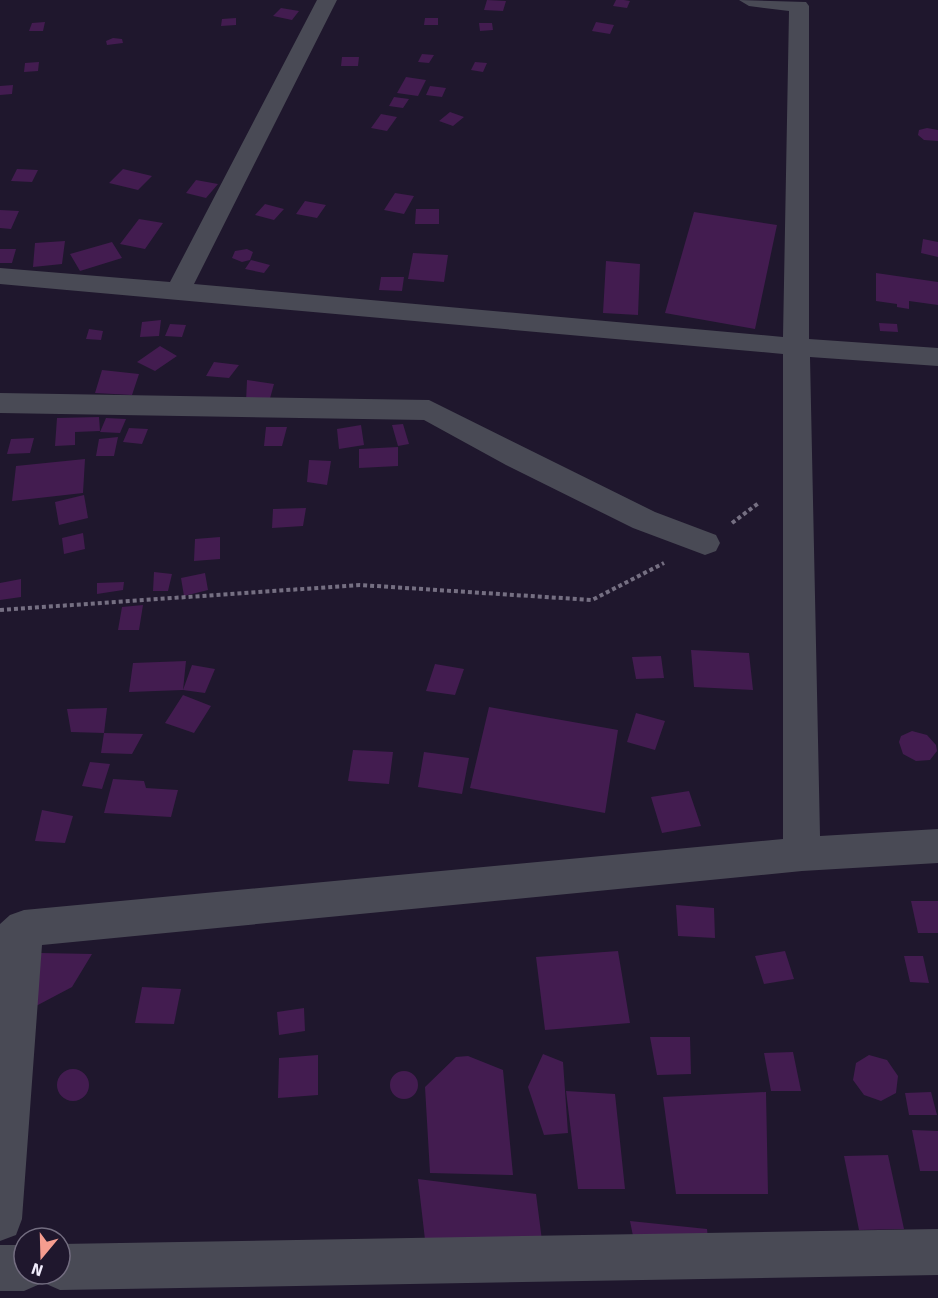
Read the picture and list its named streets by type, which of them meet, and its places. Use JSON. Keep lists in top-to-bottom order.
{
  "north": "bottom"
}
